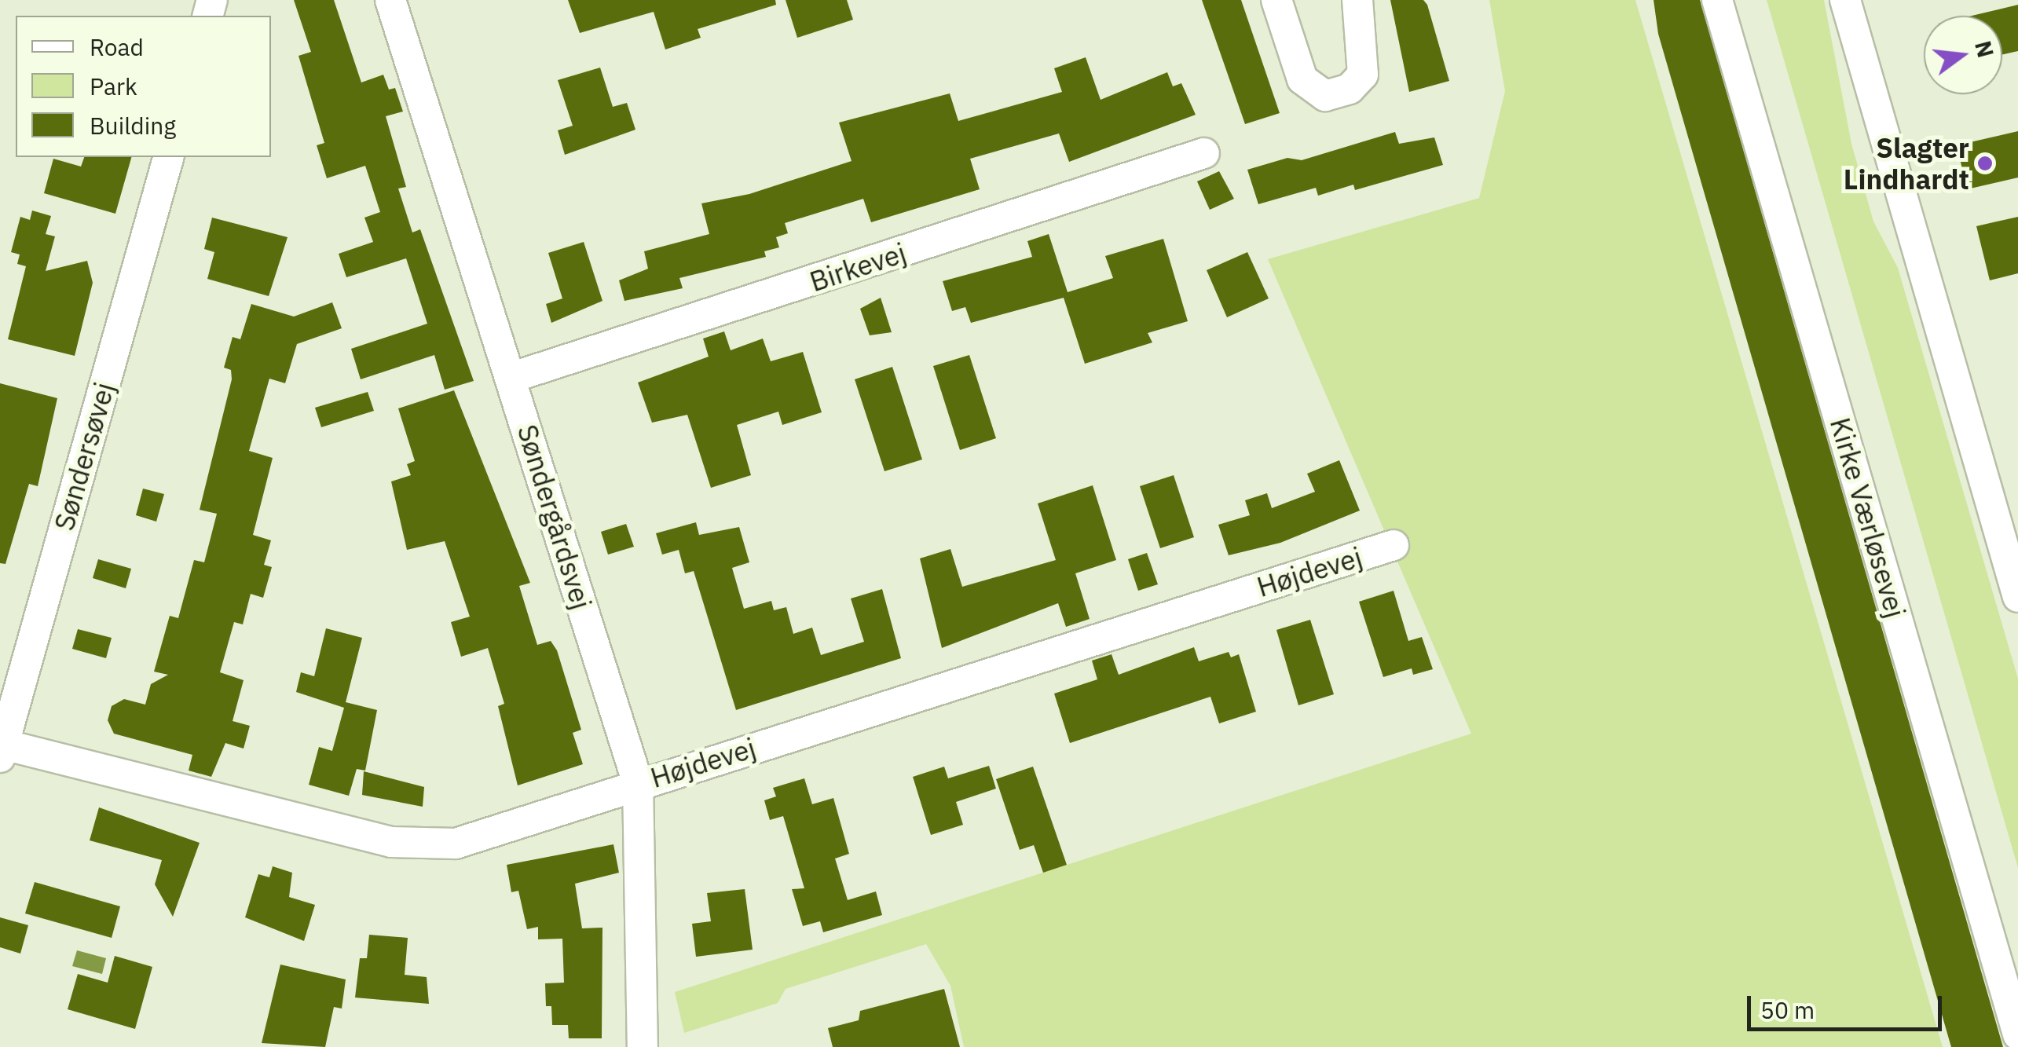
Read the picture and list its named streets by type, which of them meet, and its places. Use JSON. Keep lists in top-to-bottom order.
{
  "streets": {
    "street": [
      "Birkevej",
      "Søndersøvej",
      "Søndergårdsvej",
      "Kirke Værløsevej",
      "Højdevej"
    ]
  },
  "crossings": [
    ["Birkevej", "Søndergårdsvej"],
    ["Søndersøvej", "Højdevej"],
    ["Søndergårdsvej", "Højdevej"]
  ],
  "places": ["Slagter Lindhardt"],
  "legend": ["Road", "Park", "Building"],
  "scale_bar": "50 m",
  "north": "right"
}
